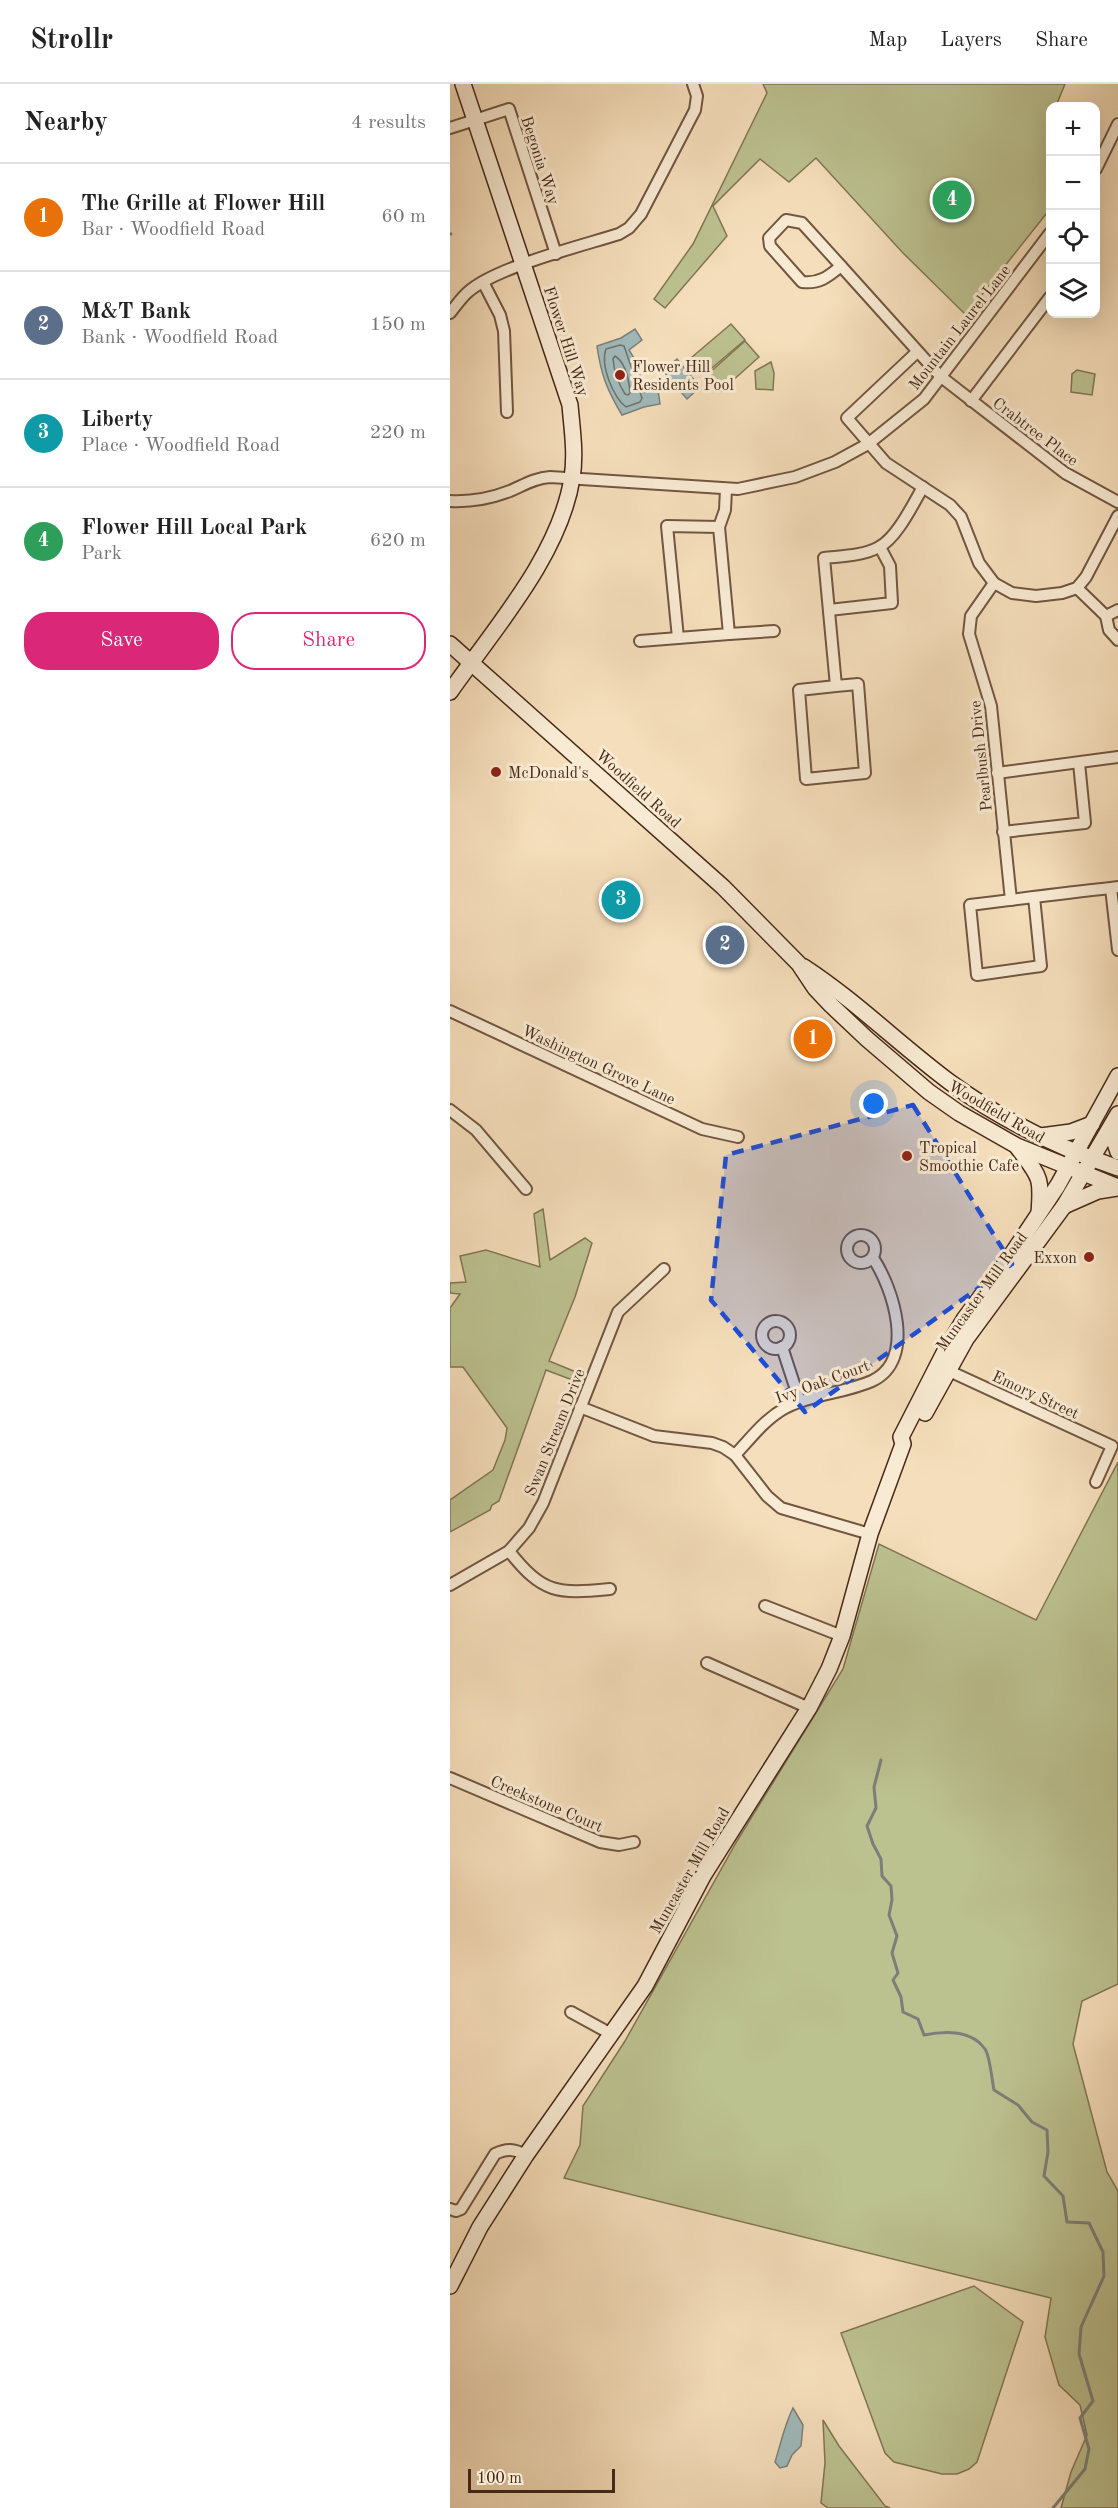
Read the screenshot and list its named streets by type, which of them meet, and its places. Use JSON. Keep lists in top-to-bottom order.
{
  "streets": {
    "main road": ["Flower Hill Way", "Woodfield Road", "Muncaster Mill Road"],
    "street": [
      "Begonia Way",
      "Mountain Laurel Lane",
      "Crabtree Place",
      "Pearlbush Drive",
      "Washington Grove Lane",
      "Ivy Oak Court",
      "Emory Street",
      "Swan Stream Drive",
      "Creekstone Court"
    ]
  },
  "crossings": [
    ["Begonia Way", "Flower Hill Way"],
    ["Mountain Laurel Lane", "Flower Hill Way"],
    ["Mountain Laurel Lane", "Crabtree Place"],
    ["Flower Hill Way", "Woodfield Road"],
    ["Woodfield Road", "Muncaster Mill Road"],
    ["Muncaster Mill Road", "Emory Street"]
  ],
  "places": [
    "Flower Hill Residents Pool",
    "McDonald's",
    "Tropical Smoothie Cafe",
    "Exxon"
  ],
  "scale_bar": "100 m",
  "page": {
    "header": "Strollr",
    "nav": ["Map", "Layers", "Share"],
    "heading": ["Nearby", "4 results"],
    "map_buttons": ["+", "−"],
    "list": [
      {
        "mark": "1",
        "name": "The Grille at Flower Hill",
        "note": "Bar · Woodfield Road",
        "value": "60 m"
      },
      {
        "mark": "2",
        "name": "M&T Bank",
        "note": "Bank · Woodfield Road",
        "value": "150 m"
      },
      {
        "mark": "3",
        "name": "Liberty",
        "note": "Place · Woodfield Road",
        "value": "220 m"
      },
      {
        "mark": "4",
        "name": "Flower Hill Local Park",
        "note": "Park",
        "value": "620 m"
      }
    ],
    "pins": [
      "4",
      "3",
      "2",
      "1"
    ],
    "buttons": ["Save", "Share"],
    "scale": "100 m"
  }
}
